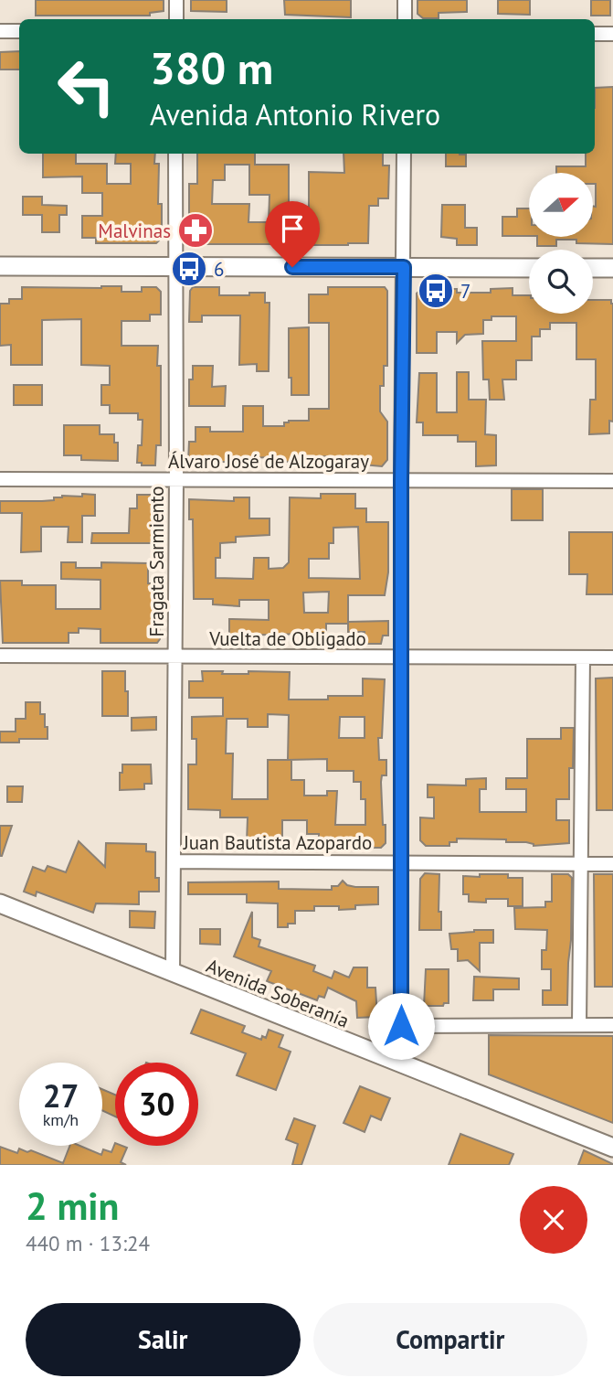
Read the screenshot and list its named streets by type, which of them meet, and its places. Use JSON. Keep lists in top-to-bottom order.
{
  "streets": {
    "street": [
      "Álvaro José de Alzogaray",
      "Fragata Sarmiento",
      "Vuelta de Obligado",
      "Juan Bautista Azopardo",
      "Avenida Soberanía"
    ]
  },
  "crossings": [
    ["Álvaro José de Alzogaray", "Fragata Sarmiento"],
    ["Fragata Sarmiento", "Vuelta de Obligado"],
    ["Fragata Sarmiento", "Juan Bautista Azopardo"],
    ["Fragata Sarmiento", "Avenida Soberanía"]
  ],
  "places": {
    "pharmacy": ["Malvinas"],
    "bus stop": ["6", "7"]
  },
  "north": "right",
  "page": {
    "turn": ["380 m", "Avenida Antonio Rivero"],
    "speed": "27 km/h",
    "limit": "30",
    "heading": ["2 min", "440 m · 13:24"],
    "buttons": ["Salir", "Compartir"]
  }
}
